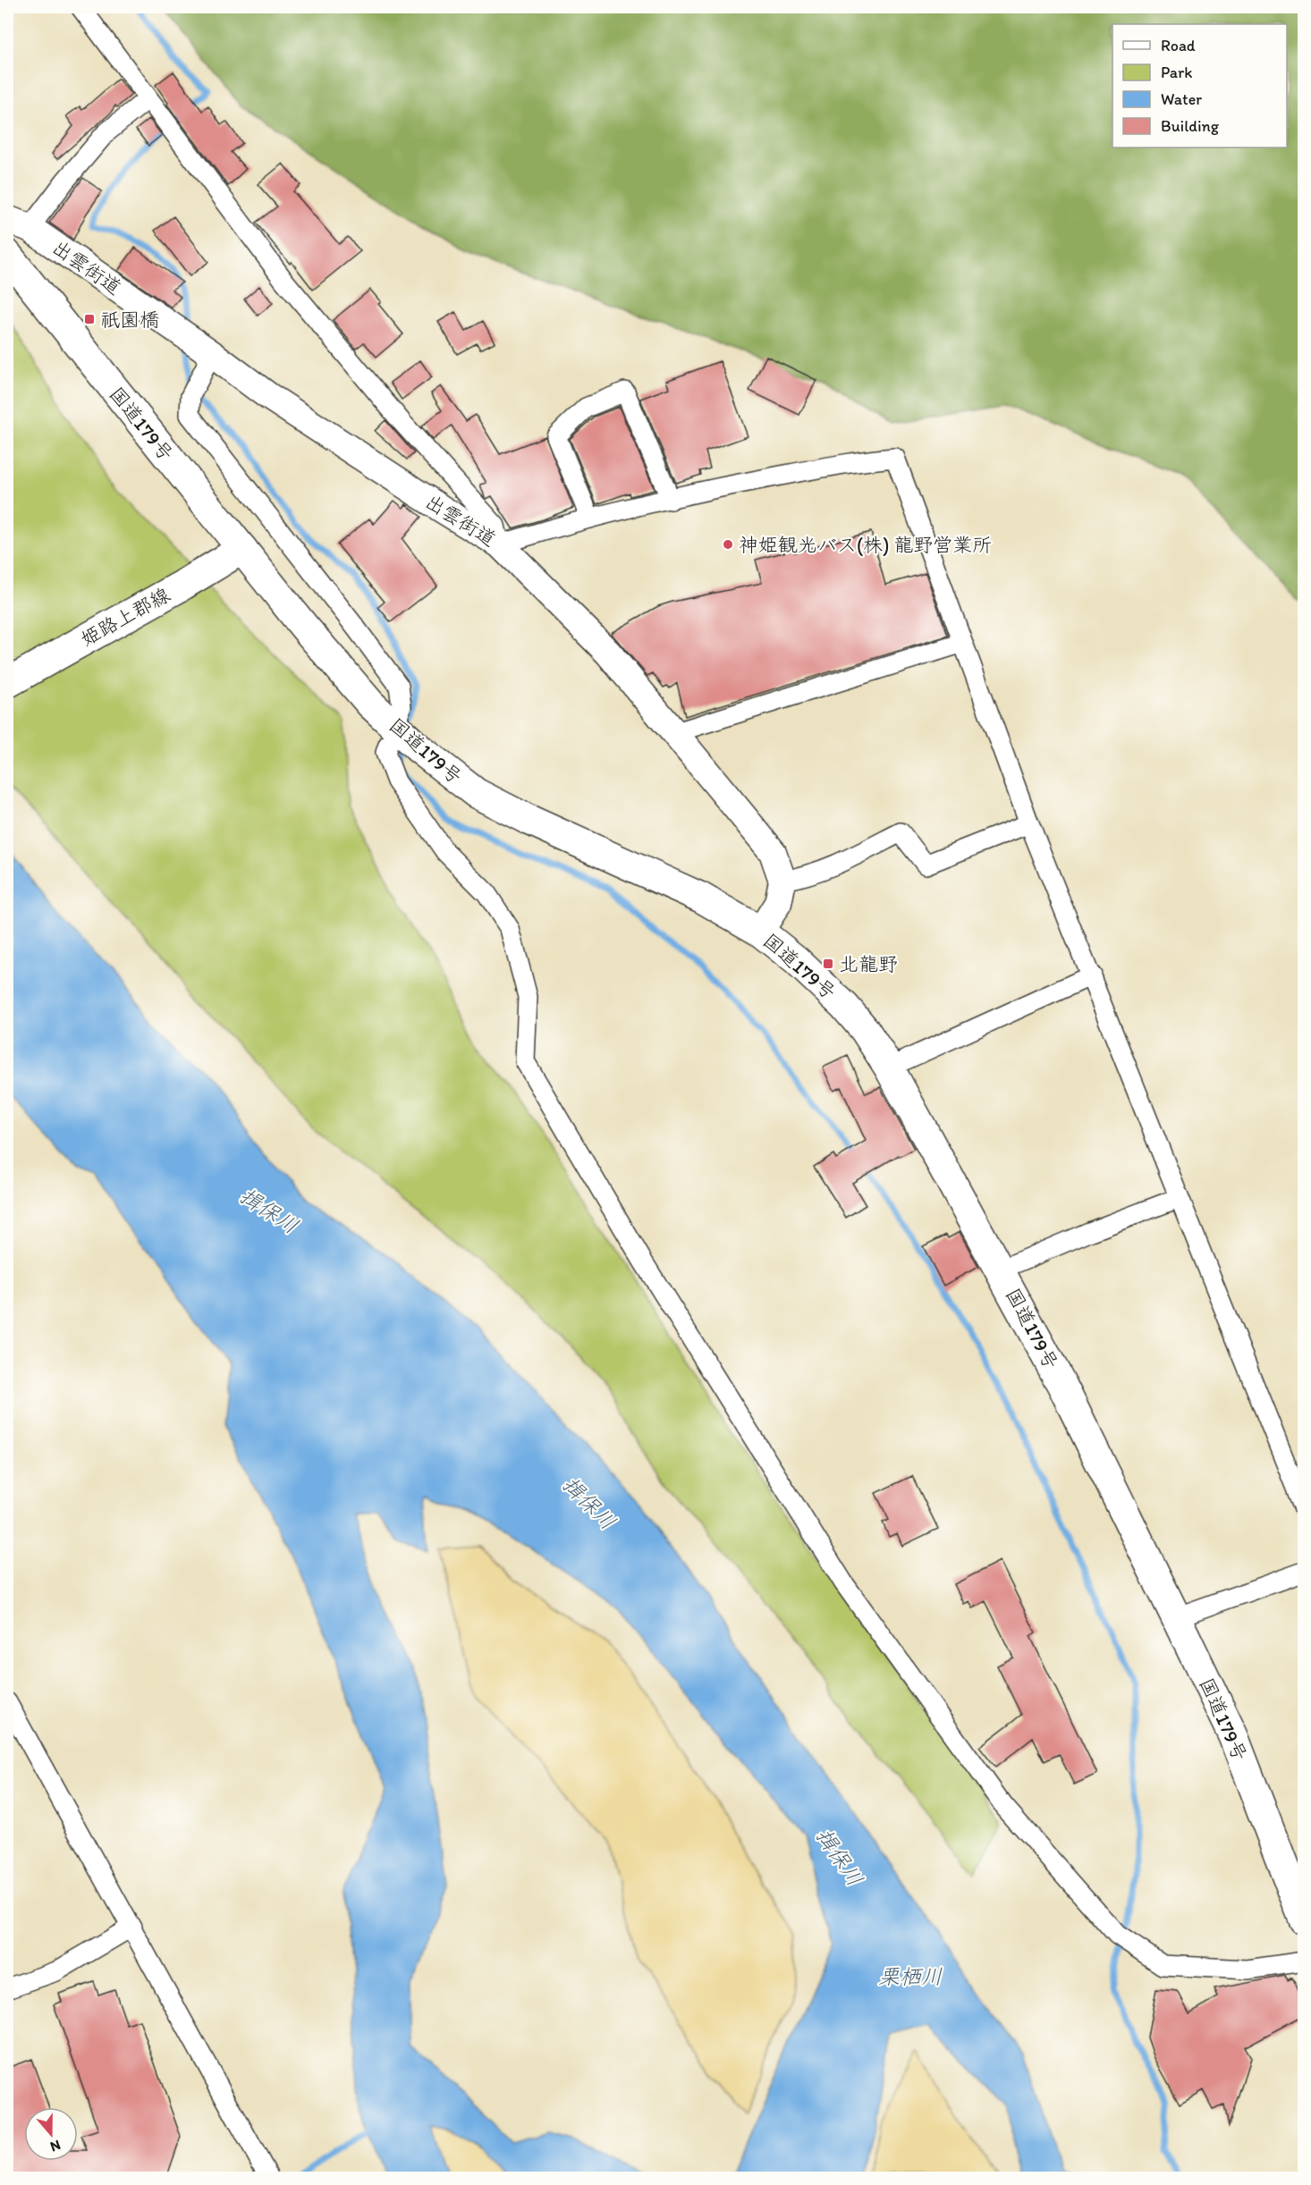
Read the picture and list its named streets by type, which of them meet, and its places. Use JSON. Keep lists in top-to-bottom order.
{
  "streets": {
    "main road": ["国道179号", "姫路上郡線"],
    "street": ["出雲街道"]
  },
  "crossings": [
    ["国道179号", "姫路上郡線"]
  ],
  "water": ["揖保川", "栗栖川"],
  "places": {
    "transit": ["祇園橋", "北龍野"],
    "other": ["神姫観光バス(株) 龍野営業所"]
  },
  "legend": [
    "Road",
    "Park",
    "Water",
    "Building"
  ],
  "north": "bottom"
}
